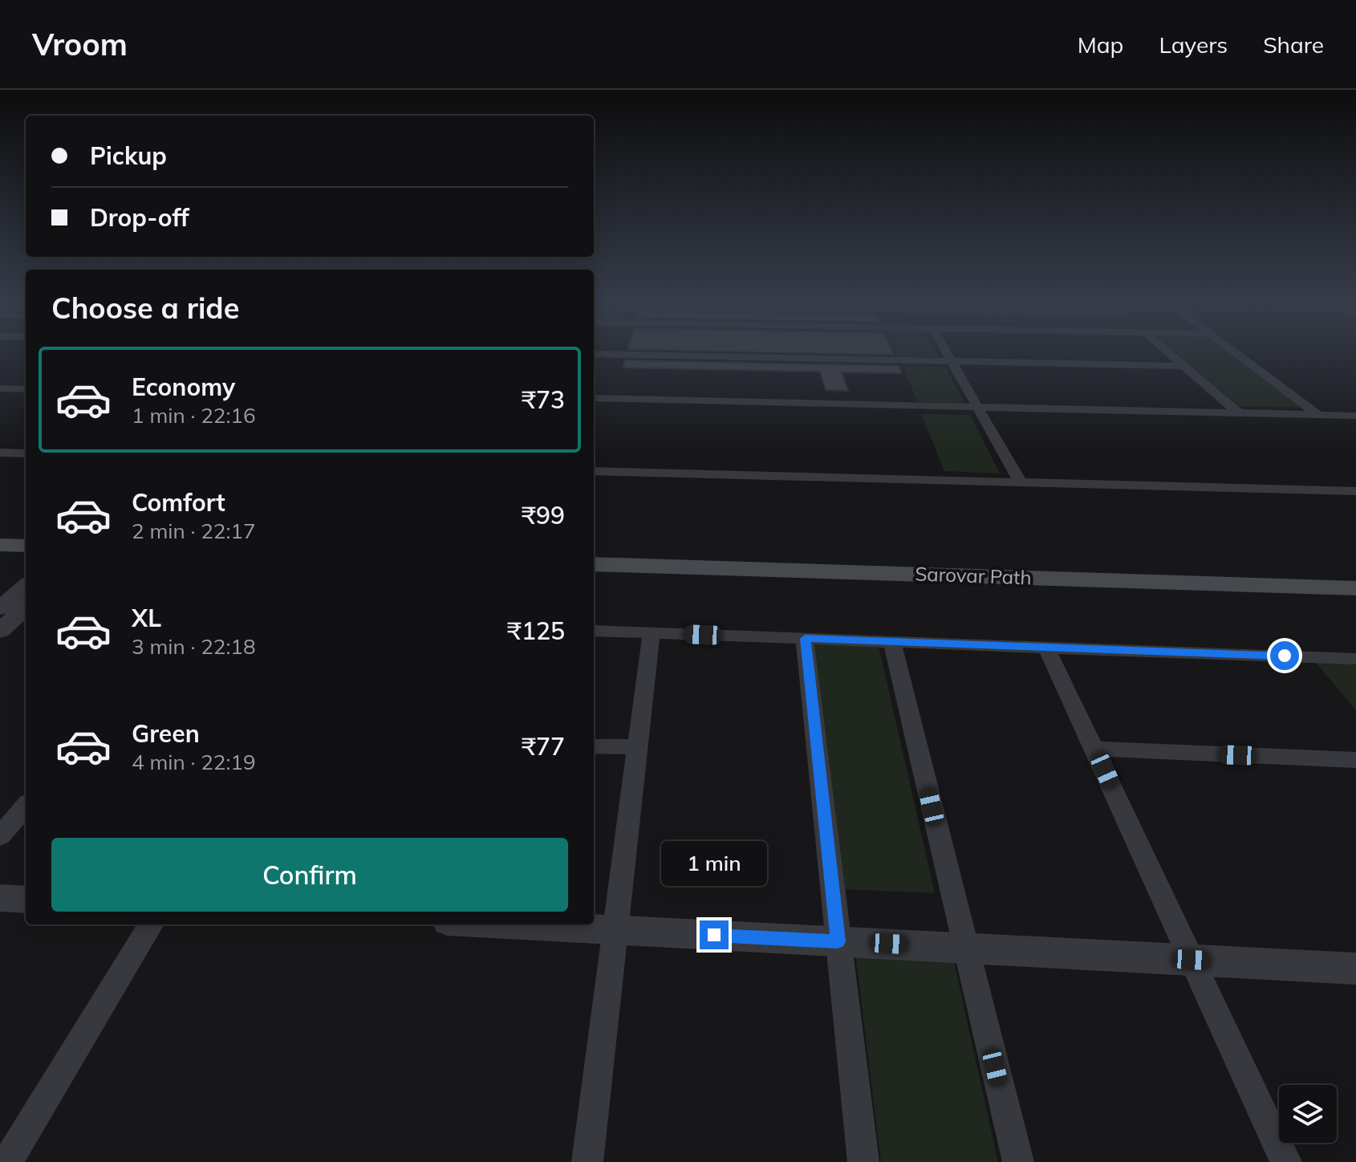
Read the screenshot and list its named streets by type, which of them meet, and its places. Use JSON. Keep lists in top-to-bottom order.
{
  "streets": {
    "main road": ["Sarovar Path"]
  },
  "page": {
    "header": "Vroom",
    "nav": ["Map", "Layers", "Share"],
    "banner": ["Pickup", "Drop-off"],
    "heading": "Choose a ride",
    "list": [
      {
        "name": "Economy",
        "note": "1 min · 22:16",
        "value": "₹73"
      },
      {
        "name": "Comfort",
        "note": "2 min · 22:17",
        "value": "₹99"
      },
      {
        "name": "XL",
        "note": "3 min · 22:18",
        "value": "₹125"
      },
      {
        "name": "Green",
        "note": "4 min · 22:19",
        "value": "₹77"
      }
    ],
    "buttons": "Confirm",
    "bubble": "1 min"
  }
}
